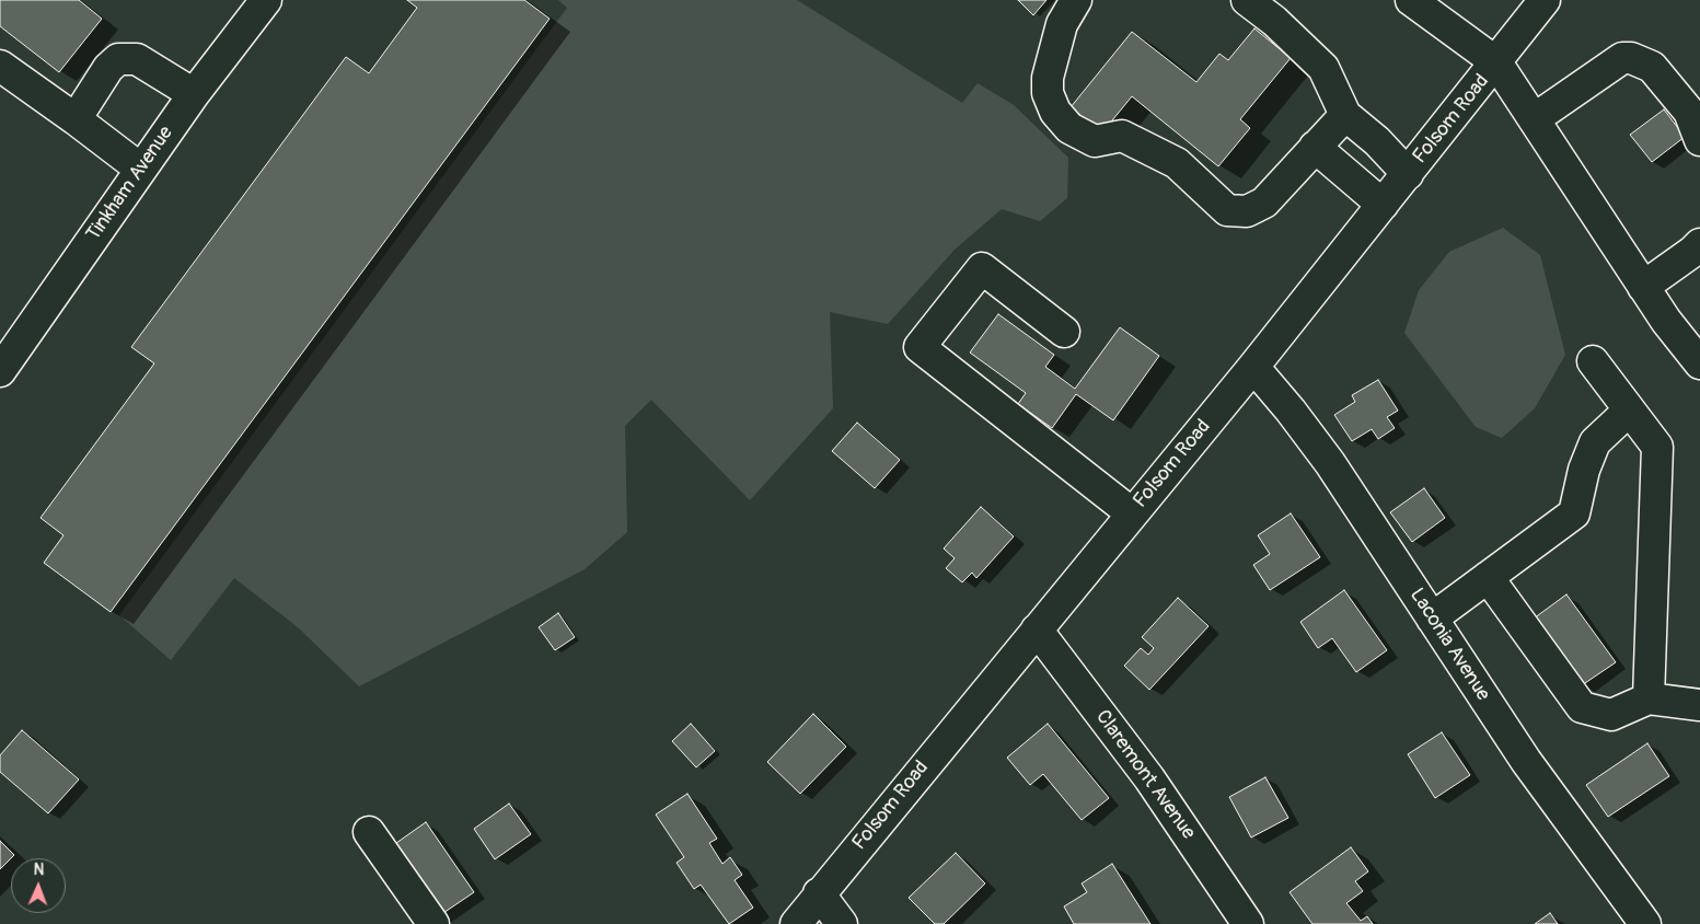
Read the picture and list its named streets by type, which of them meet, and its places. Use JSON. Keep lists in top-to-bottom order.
{
  "streets": {
    "street": [
      "Folsom Road",
      "Tinkham Avenue",
      "Laconia Avenue",
      "Claremont Avenue"
    ]
  },
  "crossings": [
    ["Folsom Road", "Laconia Avenue"],
    ["Folsom Road", "Claremont Avenue"]
  ],
  "north": "top"
}
